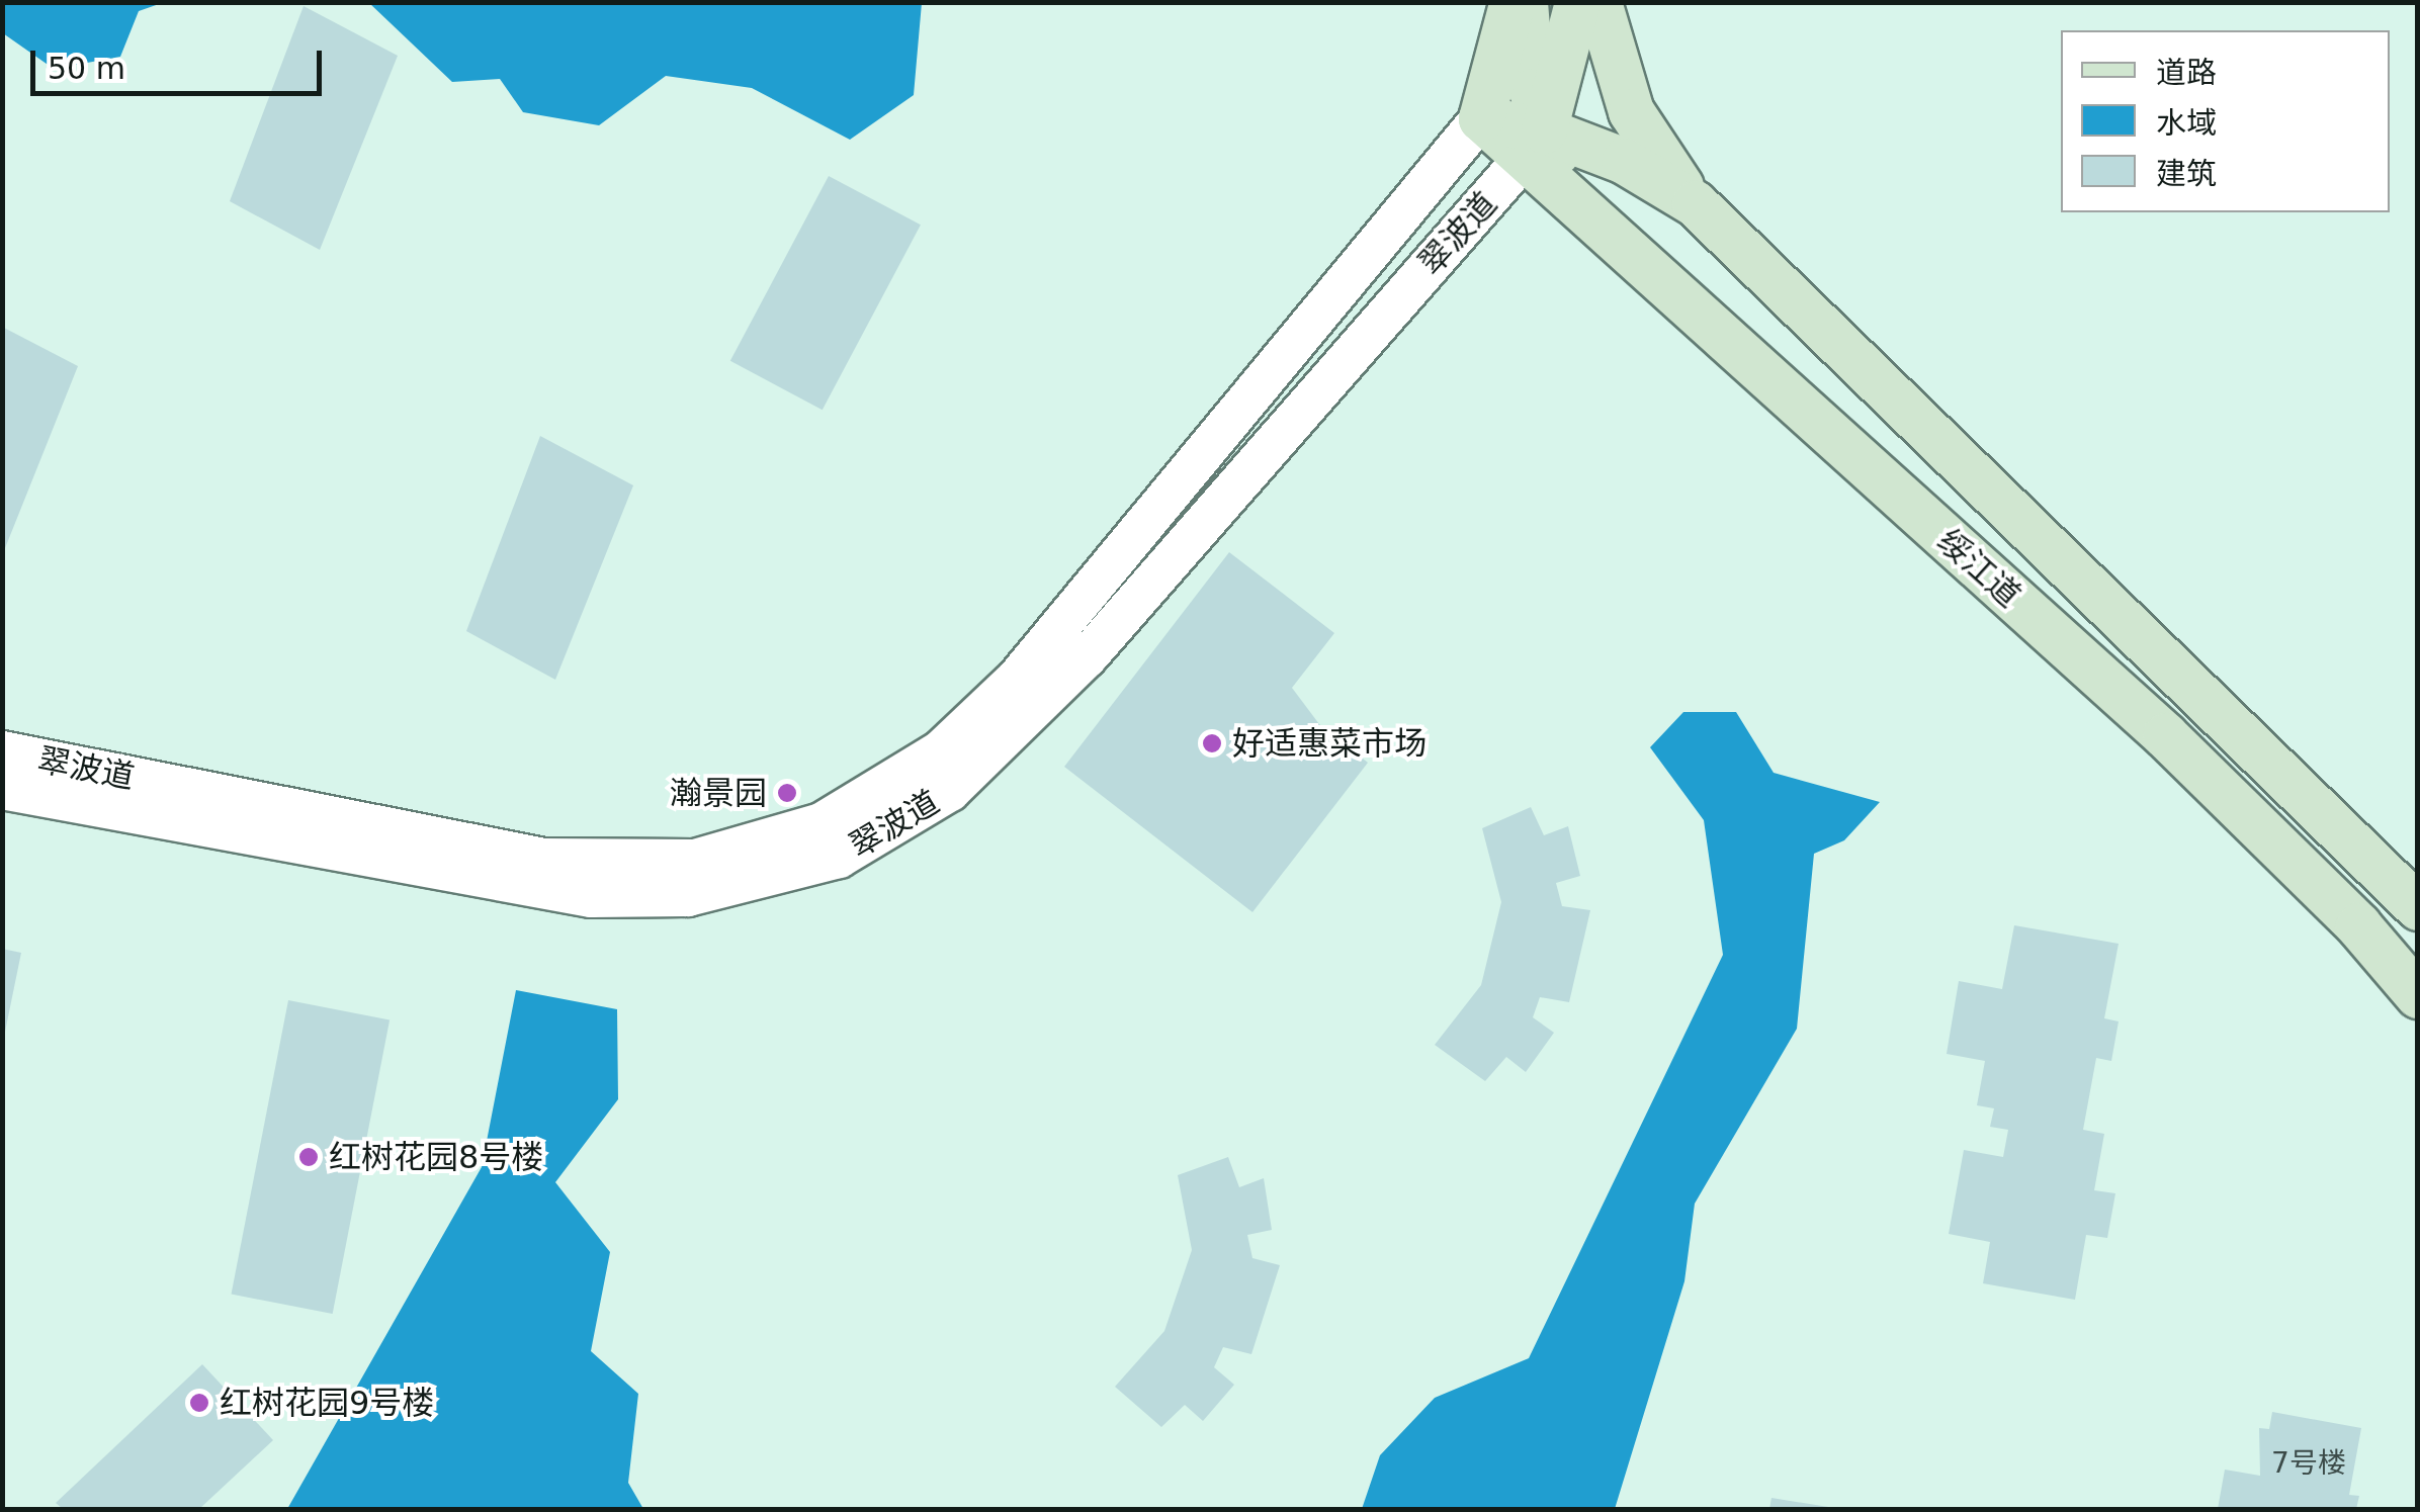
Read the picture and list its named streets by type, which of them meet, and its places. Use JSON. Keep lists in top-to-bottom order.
{
  "streets": {
    "main road": ["绥江道"],
    "street": ["翠波道"]
  },
  "crossings": [
    ["翠波道", "绥江道"]
  ],
  "places": [
    "好适惠菜市场",
    "瀚景园",
    "红树花园8号楼",
    "红树花园9号楼"
  ],
  "house_numbers": ["7号楼"],
  "legend": ["道路", "水域", "建筑"],
  "scale_bar": "50 m"
}
